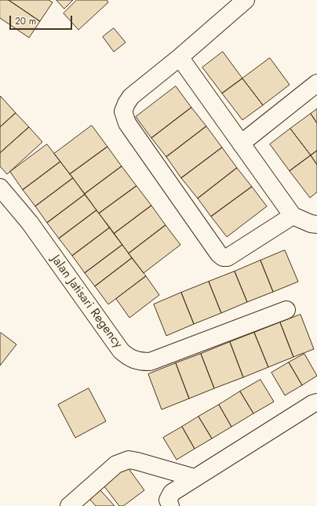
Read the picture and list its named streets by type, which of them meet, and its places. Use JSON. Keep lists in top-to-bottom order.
{
  "streets": {
    "street": ["Jalan Jatisari Regency"]
  },
  "scale_bar": "20 m"
}
